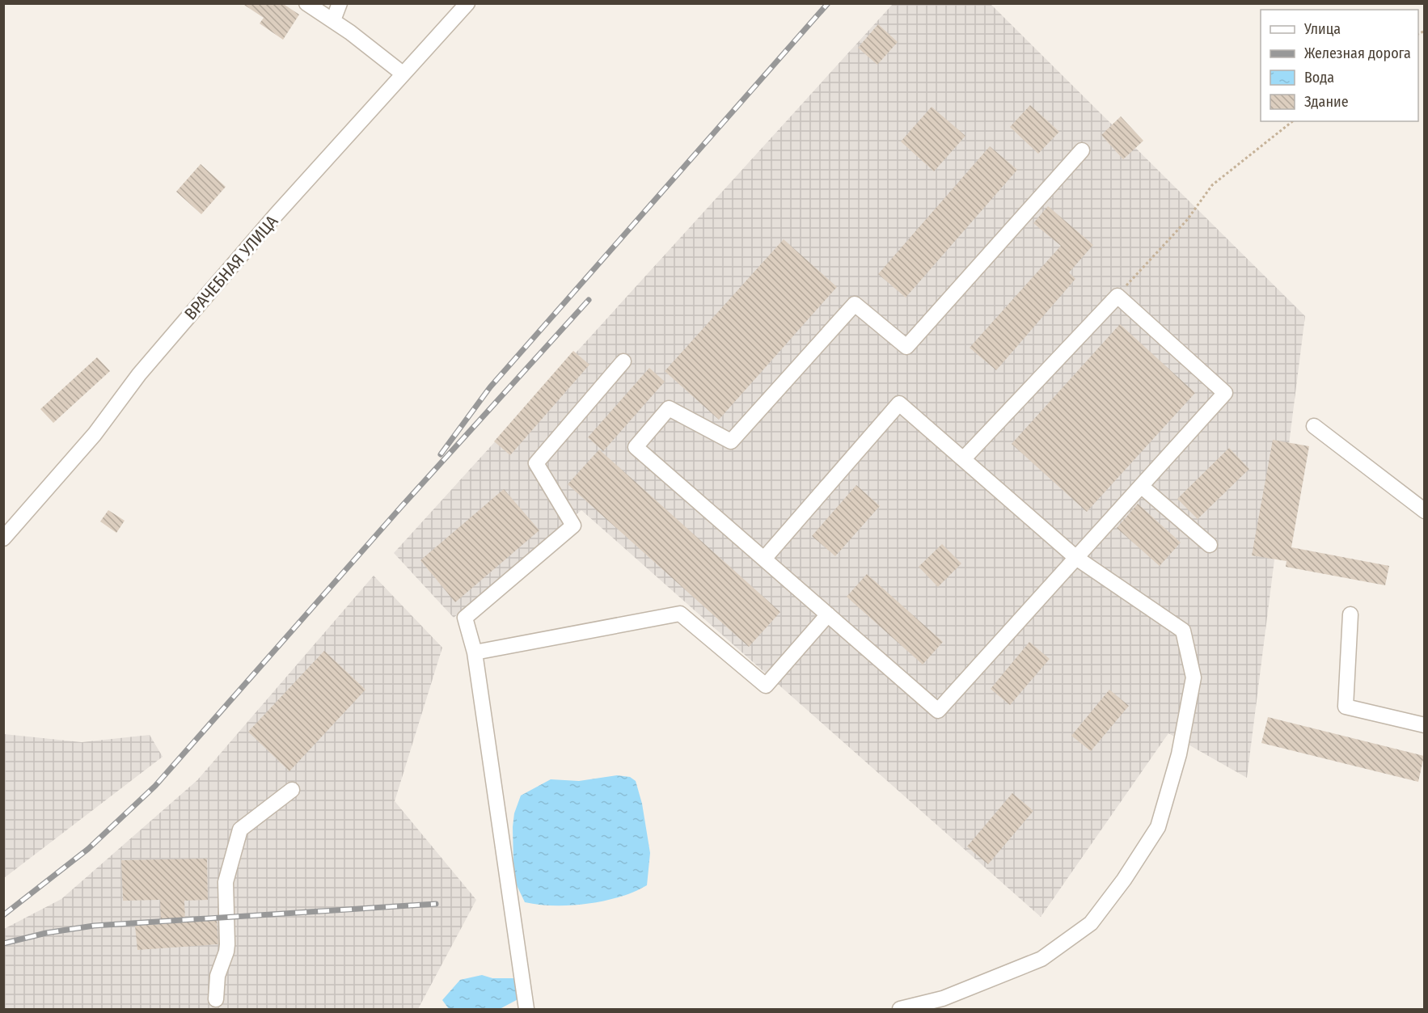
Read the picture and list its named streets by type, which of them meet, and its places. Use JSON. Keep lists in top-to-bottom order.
{
  "streets": {
    "street": ["ВРАЧЕБНАЯ УЛИЦА"]
  },
  "legend": [
    "Улица",
    "Железная дорога",
    "Вода",
    "Здание"
  ]
}
